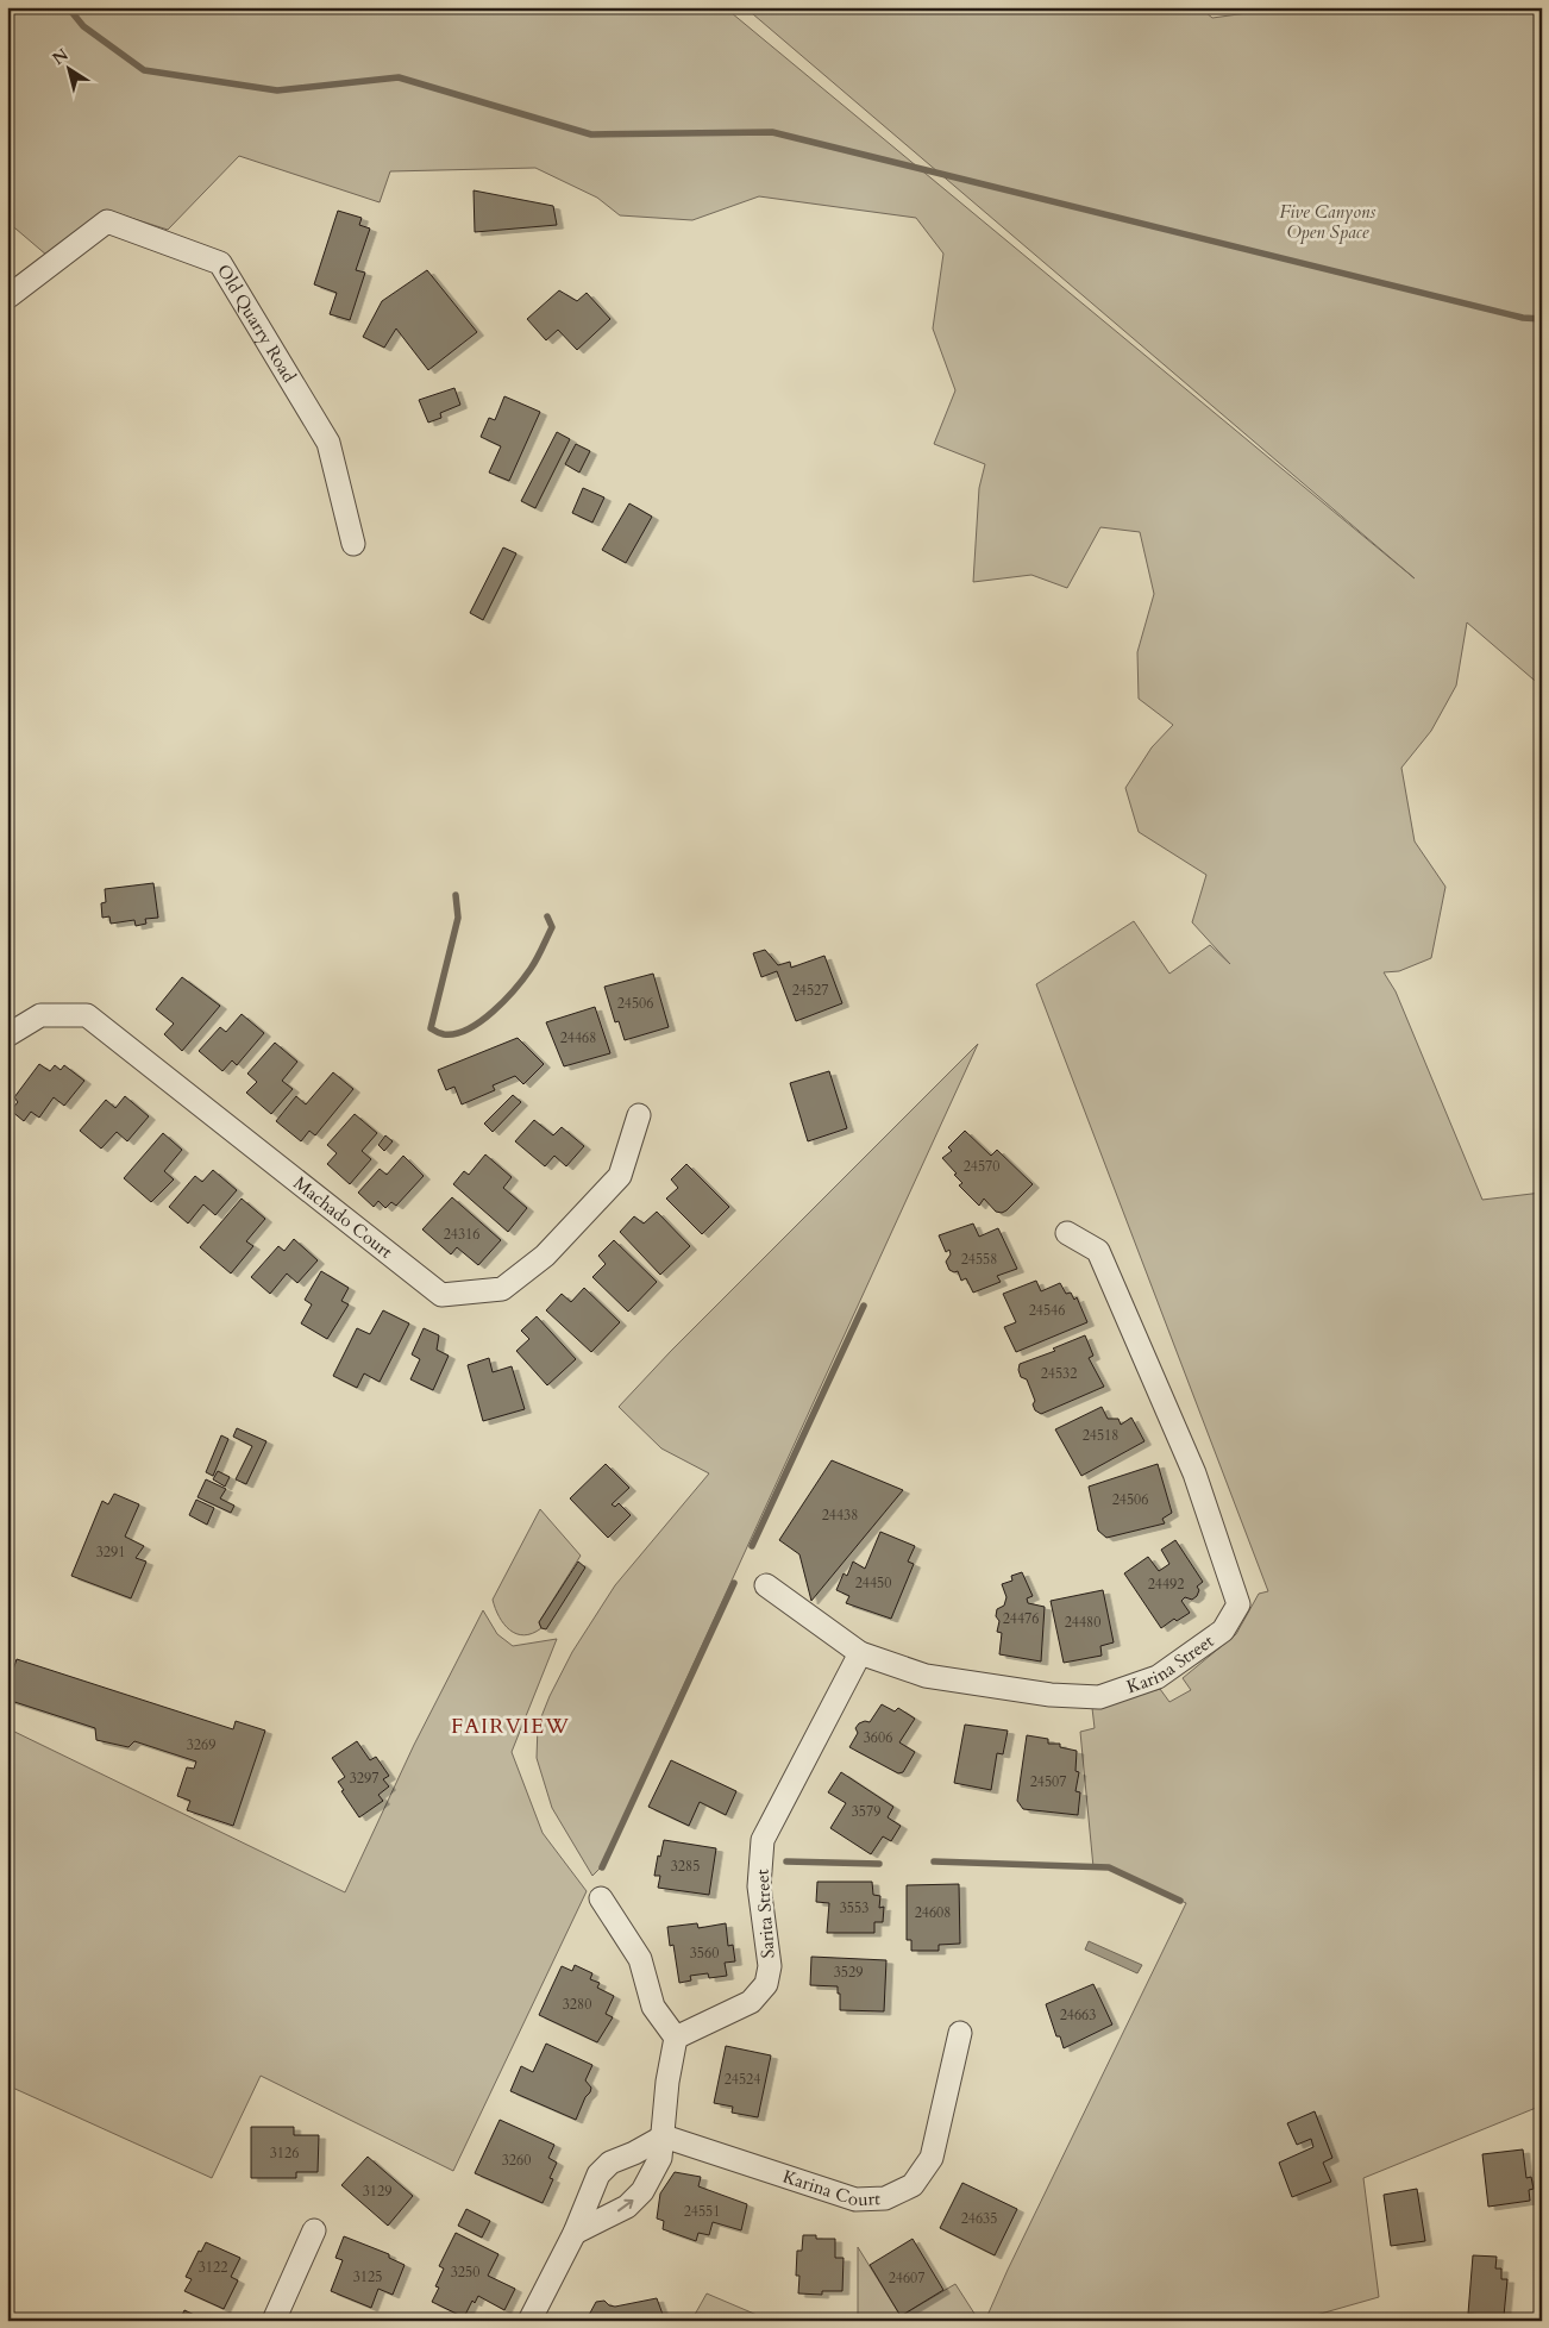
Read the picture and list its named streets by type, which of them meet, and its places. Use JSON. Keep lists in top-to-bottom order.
{
  "streets": {
    "street": [
      "Old Quarry Road",
      "Machado Court",
      "Karina Street",
      "Sarita Street",
      "Karina Court"
    ]
  },
  "crossings": [
    ["Karina Street", "Sarita Street"]
  ],
  "districts": ["FAIRVIEW"],
  "parks": ["Five Canyons Open Space"],
  "house_numbers": [
    "24527",
    "24506",
    "24468",
    "24570",
    "24316",
    "24558",
    "24546",
    "24532",
    "24518",
    "24506",
    "24438",
    "3291",
    "24450",
    "24492",
    "24476",
    "24480",
    "3606",
    "3269",
    "3297",
    "24507",
    "3579",
    "3285",
    "3553",
    "24608",
    "3560",
    "3529",
    "3280",
    "24663",
    "24524",
    "3126",
    "3260",
    "3129",
    "24551",
    "24635",
    "3122",
    "3250",
    "3125",
    "24607"
  ],
  "north": "top left"
}
